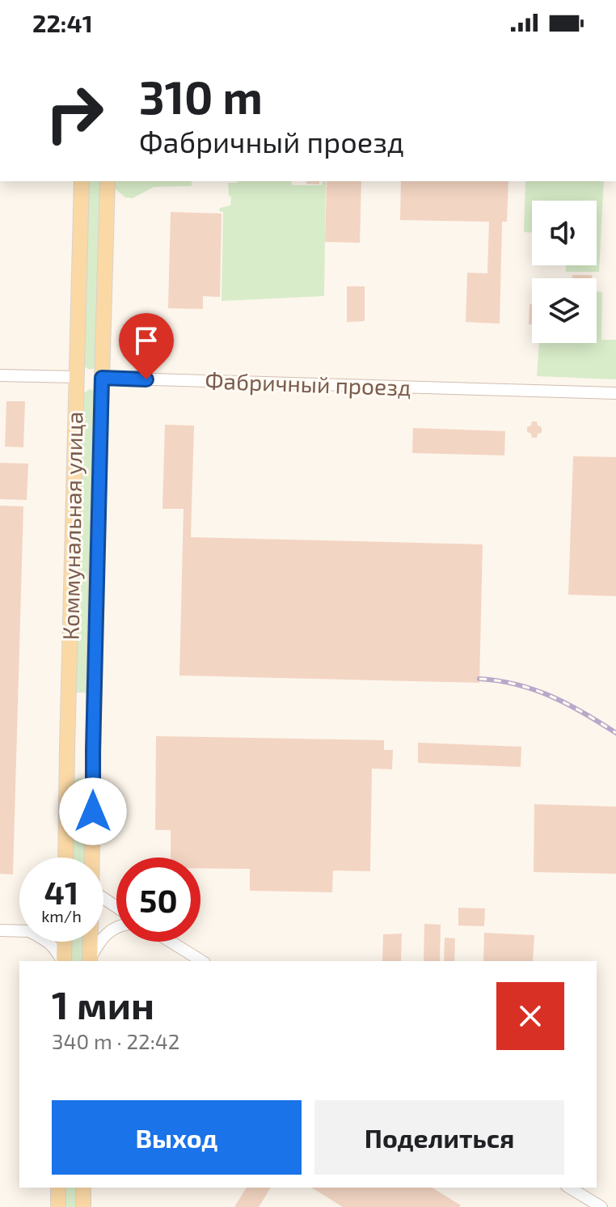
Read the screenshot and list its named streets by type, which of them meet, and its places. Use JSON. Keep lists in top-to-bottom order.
{
  "streets": {
    "main road": ["Фабричный проезд", "Коммунальная улица"]
  },
  "crossings": [
    ["Фабричный проезд", "Коммунальная улица"]
  ],
  "page": {
    "status": "22:41",
    "turn": ["310 m", "Фабричный проезд"],
    "speed": "41 km/h",
    "limit": "50",
    "heading": ["1 мин", "340 m · 22:42"],
    "buttons": ["Выход", "Поделиться"]
  }
}
